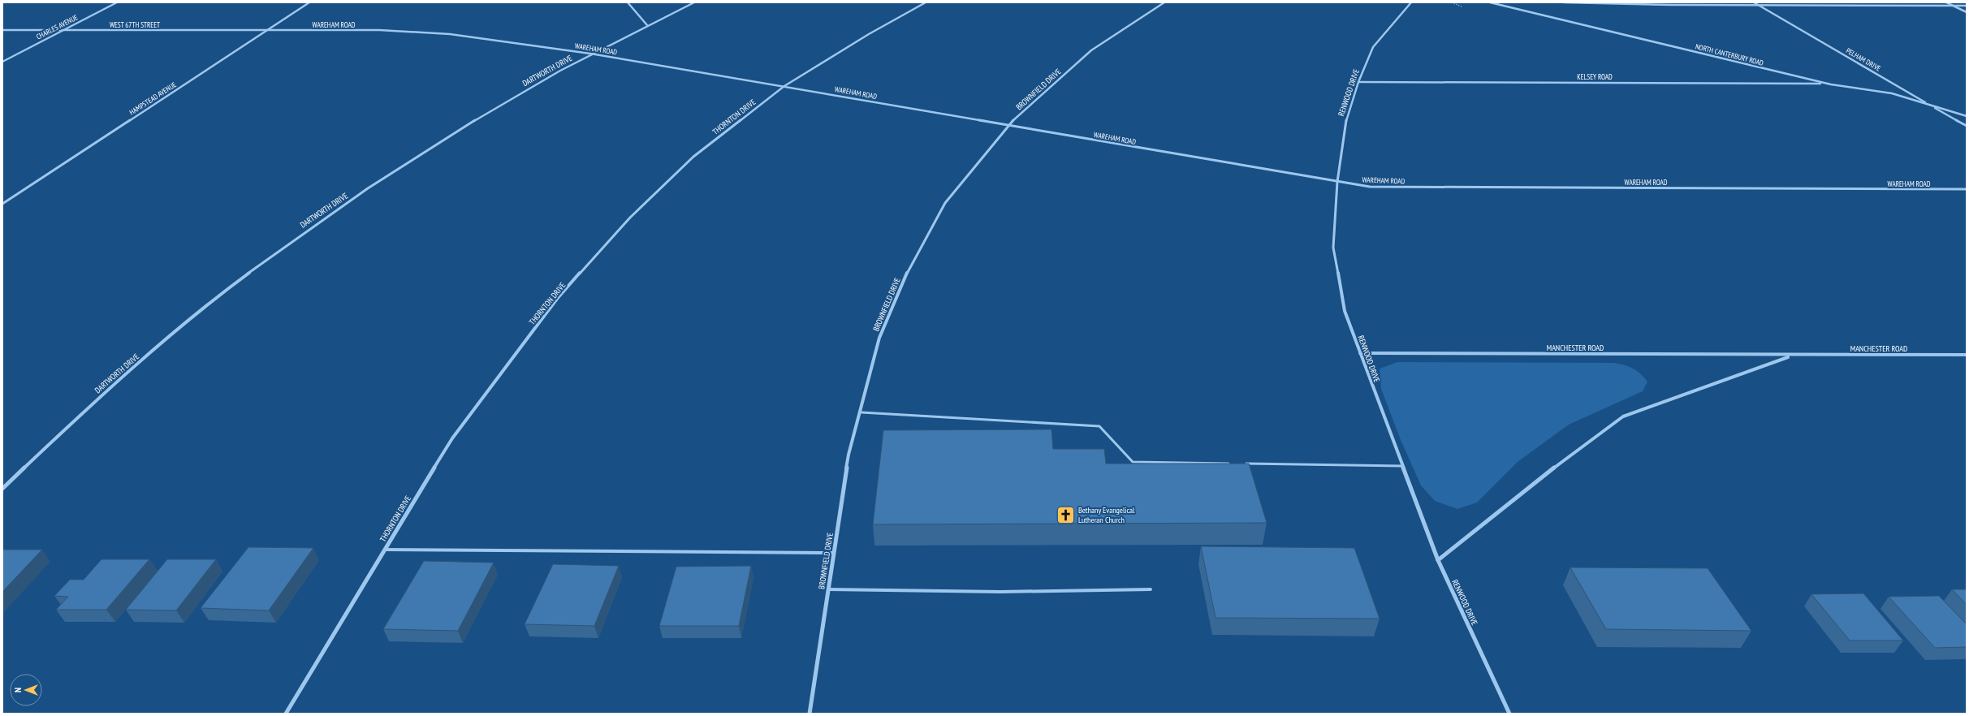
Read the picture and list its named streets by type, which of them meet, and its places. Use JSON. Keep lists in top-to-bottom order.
{
  "streets": {
    "street": [
      "WEST 67TH STREET",
      "WAREHAM ROAD",
      "CHARLES AVENUE",
      "NORTH CANTERBURY ROAD",
      "PELHAM DRIVE",
      "DARTWORTH DRIVE",
      "KELSEY ROAD",
      "BROWNFIELD DRIVE",
      "RENWOOD DRIVE",
      "HAMPSTEAD AVENUE",
      "THORNTON DRIVE",
      "MANCHESTER ROAD"
    ]
  },
  "crossings": [
    ["WEST 67TH STREET", "WAREHAM ROAD"],
    ["WEST 67TH STREET", "CHARLES AVENUE"],
    ["WEST 67TH STREET", "HAMPSTEAD AVENUE"],
    ["WAREHAM ROAD", "DARTWORTH DRIVE"],
    ["WAREHAM ROAD", "BROWNFIELD DRIVE"],
    ["WAREHAM ROAD", "RENWOOD DRIVE"],
    ["WAREHAM ROAD", "HAMPSTEAD AVENUE"],
    ["WAREHAM ROAD", "THORNTON DRIVE"],
    ["NORTH CANTERBURY ROAD", "PELHAM DRIVE"],
    ["NORTH CANTERBURY ROAD", "KELSEY ROAD"],
    ["KELSEY ROAD", "RENWOOD DRIVE"],
    ["RENWOOD DRIVE", "MANCHESTER ROAD"]
  ],
  "places": {
    "church": ["Bethany Evangelical Lutheran Church"]
  },
  "north": "left"
}
